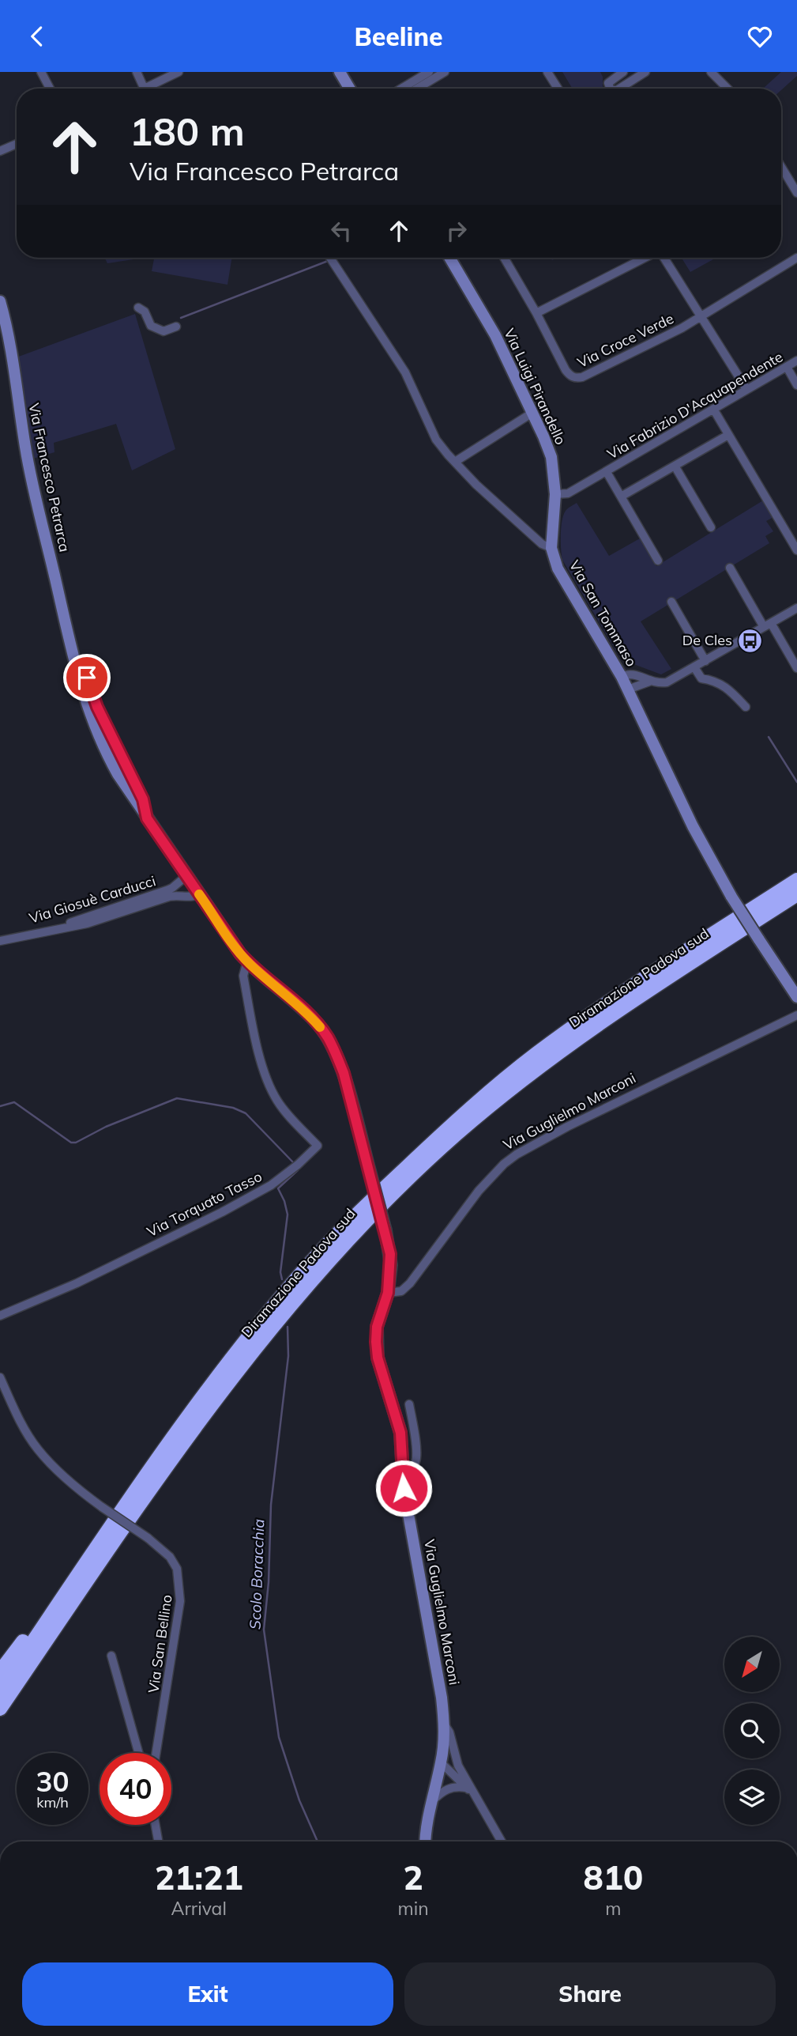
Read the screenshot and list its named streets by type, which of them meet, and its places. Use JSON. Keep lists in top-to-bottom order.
{
  "streets": {
    "highway": ["Diramazione Padova sud"],
    "street": [
      "Via Croce Verde",
      "Via Luigi Pirandello",
      "Via Fabrizio D'Acquapendente",
      "Via Francesco Petrarca",
      "Via San Tommaso",
      "Via Giosuè Carducci",
      "Via Guglielmo Marconi",
      "Via Torquato Tasso",
      "Via San Bellino"
    ]
  },
  "crossings": [
    ["Via Luigi Pirandello", "Via Fabrizio D'Acquapendente"],
    ["Via Luigi Pirandello", "Via San Tommaso"],
    ["Via Francesco Petrarca", "Via Giosuè Carducci"],
    ["Via Francesco Petrarca", "Via Guglielmo Marconi"],
    ["Via Francesco Petrarca", "Via Torquato Tasso"]
  ],
  "water": ["Scolo Boracchia"],
  "places": {
    "bus stop": ["De Cles"]
  },
  "north": "bottom left",
  "page": {
    "header": "Beeline",
    "turn": ["180 m", "Via Francesco Petrarca"],
    "speed": "30 km/h",
    "limit": "40",
    "eta": [
      "21:21",
      "Arrival",
      "2",
      "min",
      "810",
      "m"
    ],
    "buttons": ["Exit", "Share"]
  }
}
